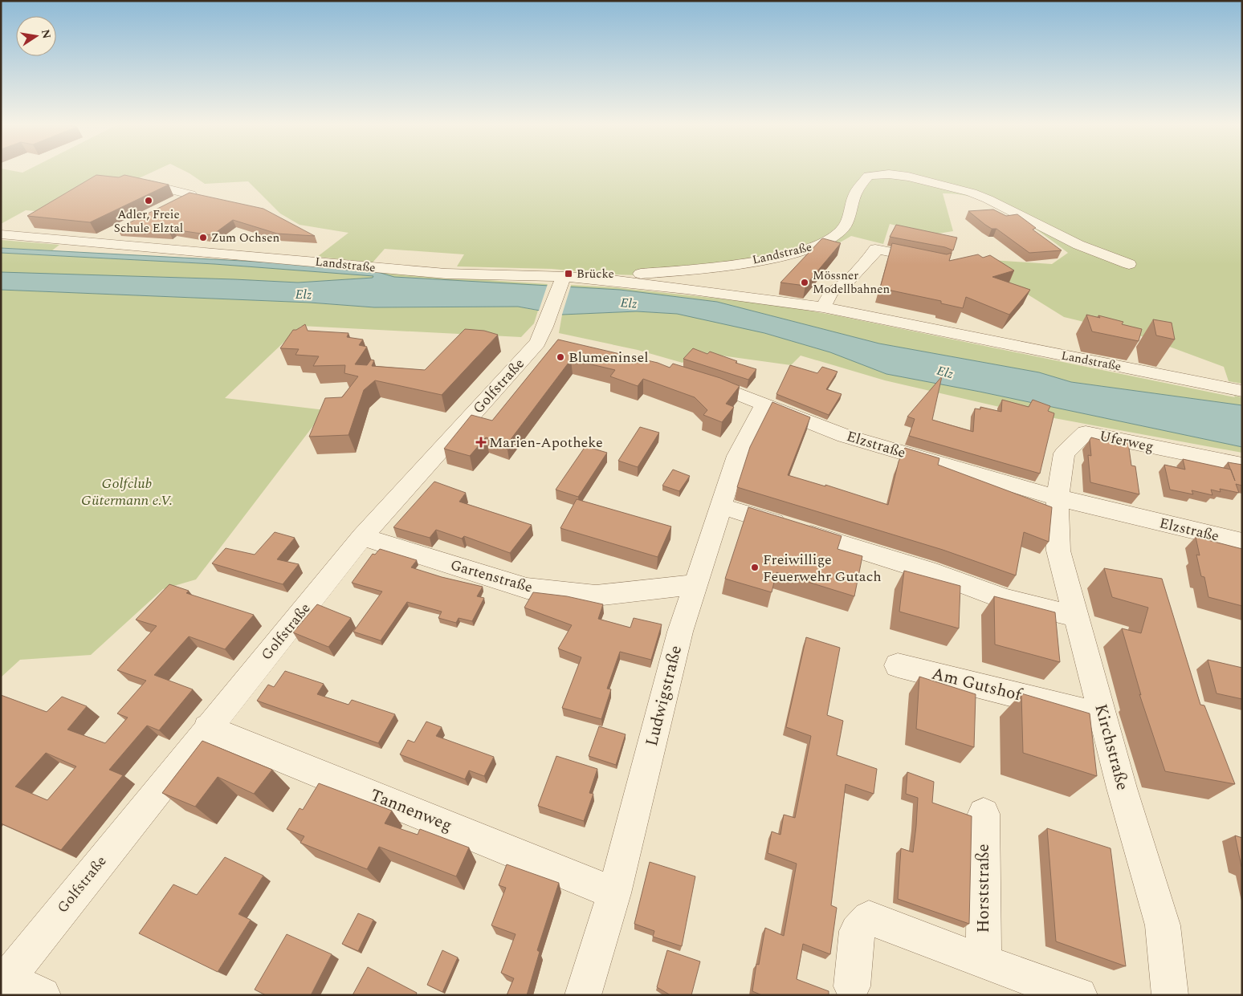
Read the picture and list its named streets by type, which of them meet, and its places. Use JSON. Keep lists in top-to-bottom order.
{
  "streets": {
    "street": [
      "Landstraße",
      "Golfstraße",
      "Uferweg",
      "Elzstraße",
      "Gartenstraße",
      "Am Gutshof",
      "Ludwigstraße",
      "Kirchstraße",
      "Tannenweg",
      "Horststraße"
    ]
  },
  "crossings": [
    ["Landstraße", "Golfstraße"],
    ["Golfstraße", "Gartenstraße"],
    ["Golfstraße", "Tannenweg"],
    ["Uferweg", "Elzstraße"],
    ["Uferweg", "Kirchstraße"],
    ["Elzstraße", "Ludwigstraße"],
    ["Elzstraße", "Kirchstraße"],
    ["Gartenstraße", "Ludwigstraße"],
    ["Am Gutshof", "Kirchstraße"],
    ["Ludwigstraße", "Tannenweg"]
  ],
  "water": ["Elz"],
  "parks": ["Golfclub Gütermann e.V."],
  "places": {
    "other": [
      "Adler, Freie Schule Elztal",
      "Zum Ochsen",
      "Mössner Modellbahnen",
      "Blumeninsel",
      "Freiwillige Feuerwehr Gutach"
    ],
    "transit": ["Brücke"],
    "health": ["Marien-Apotheke"]
  },
  "north": "right"
}
